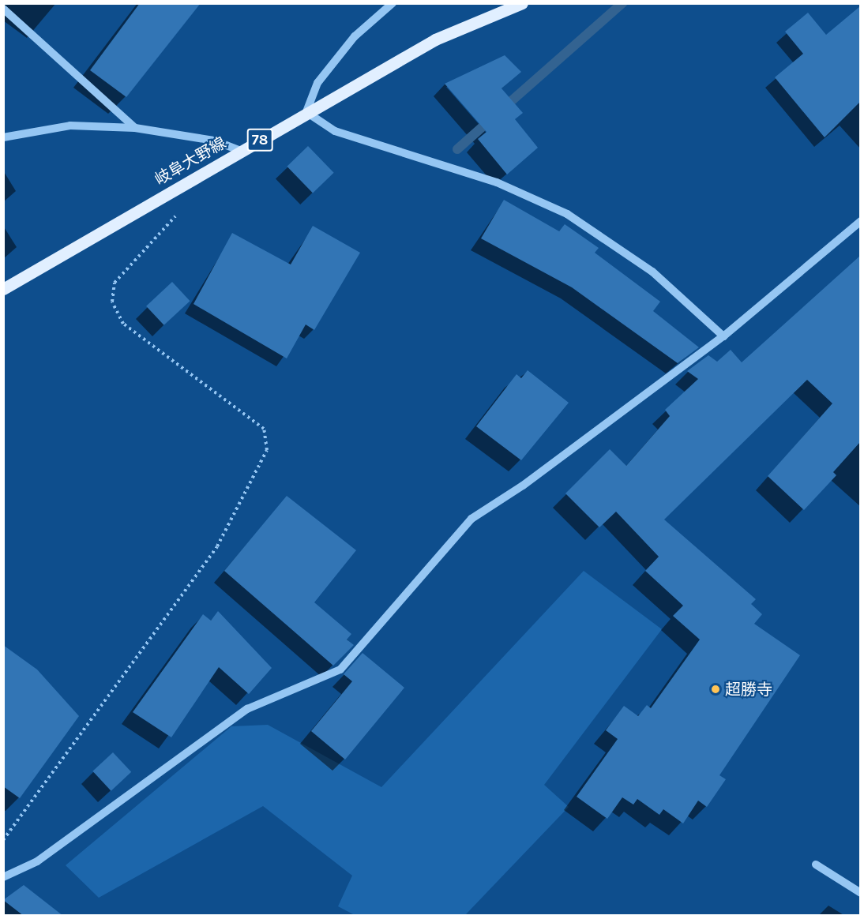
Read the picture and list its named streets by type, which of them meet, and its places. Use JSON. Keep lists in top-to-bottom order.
{
  "streets": {
    "main road": ["78", "岐阜大野線"]
  },
  "places": ["超勝寺"]
}
